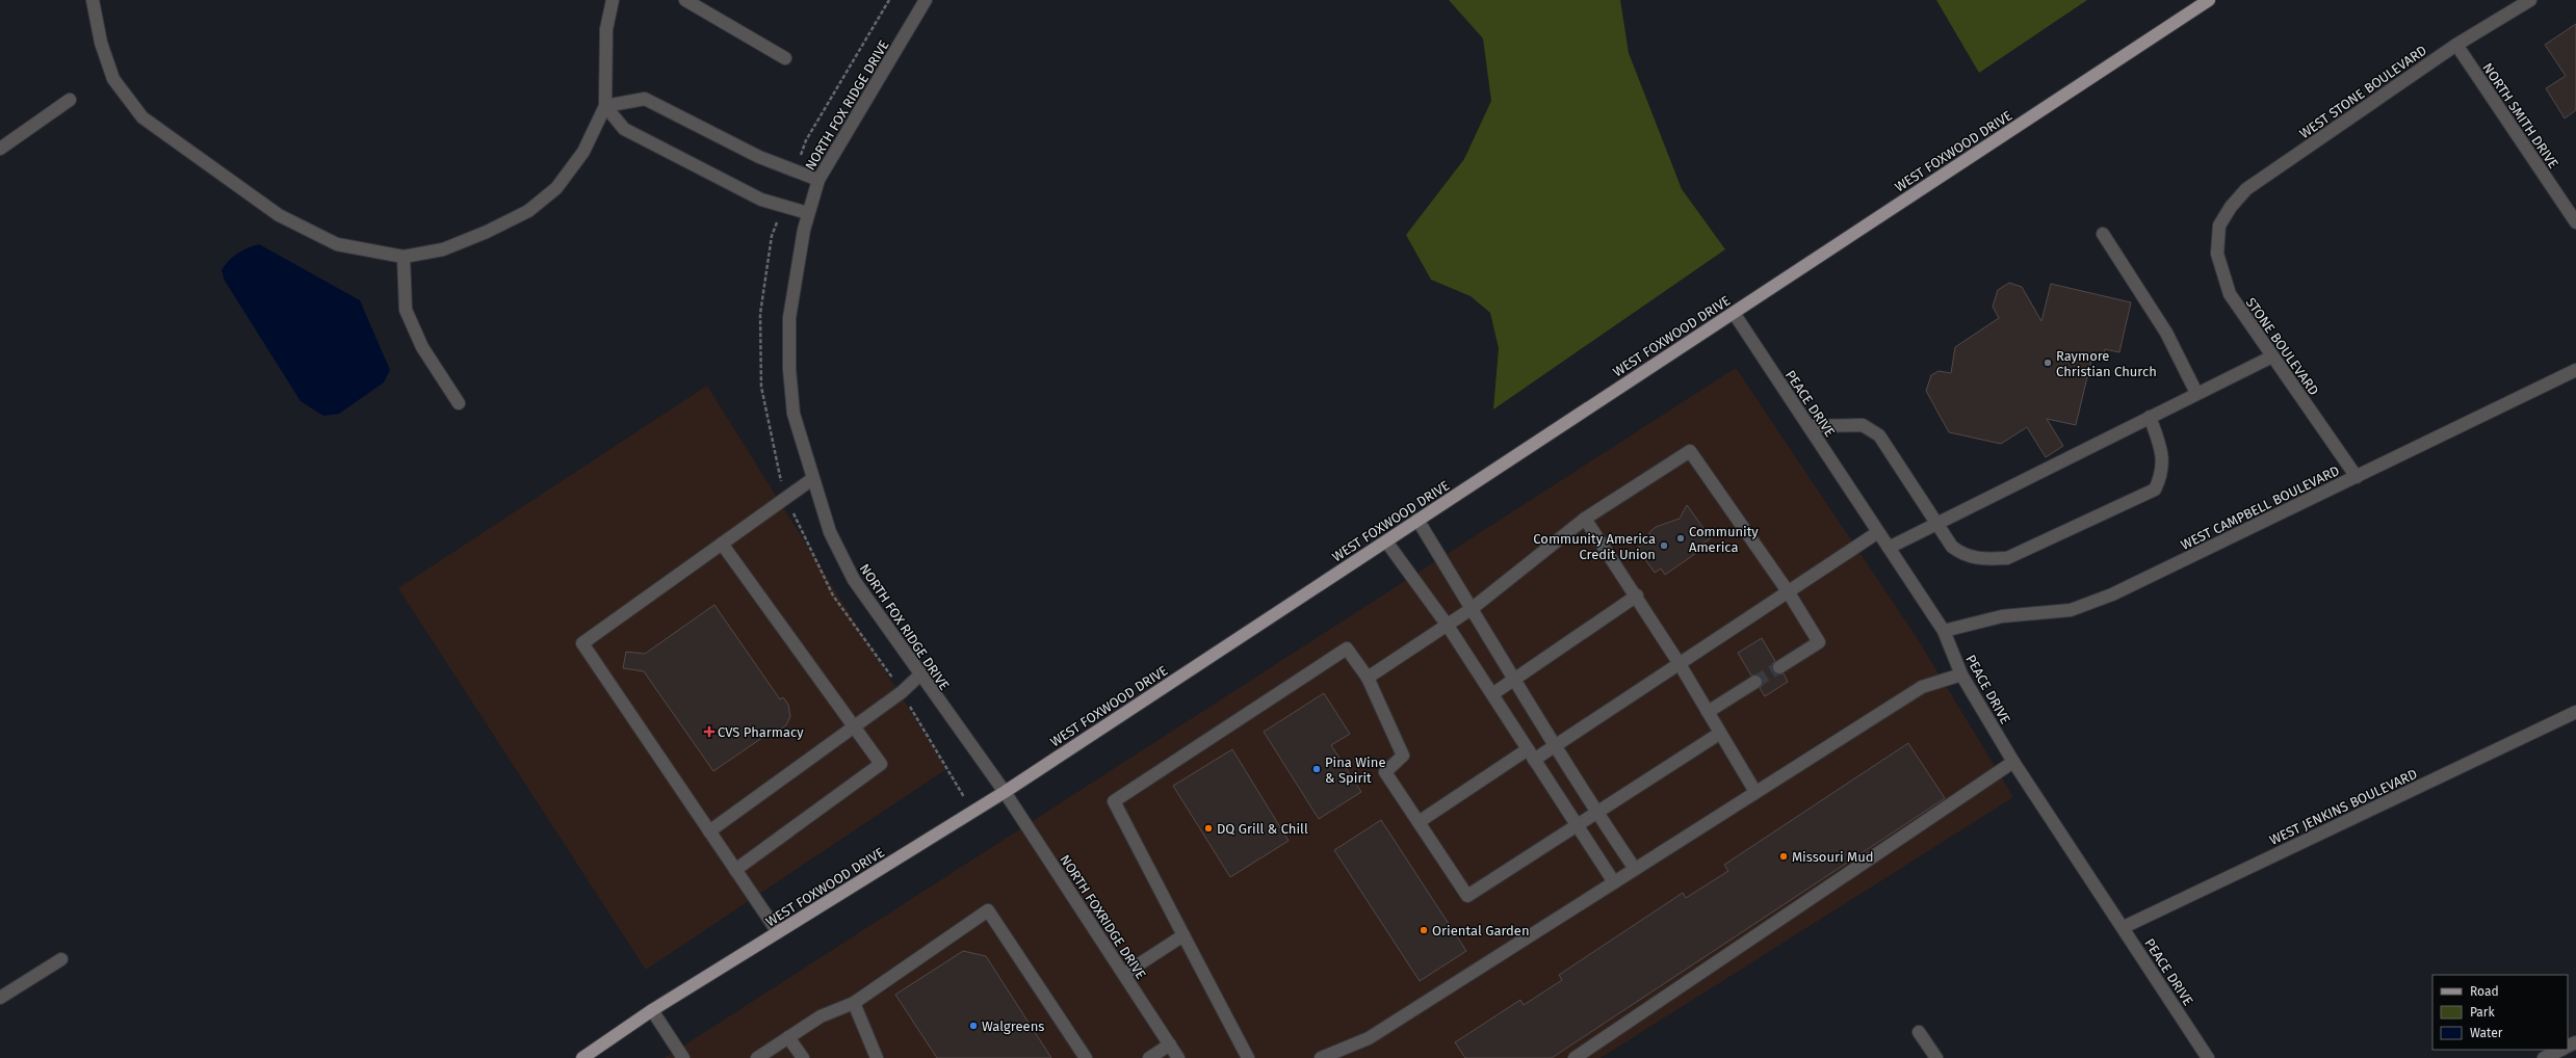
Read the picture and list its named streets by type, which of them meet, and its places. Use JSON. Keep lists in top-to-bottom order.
{
  "streets": {
    "main road": ["WEST FOXWOOD DRIVE"],
    "street": [
      "WEST STONE BOULEVARD",
      "NORTH FOX RIDGE DRIVE",
      "NORTH SMITH DRIVE",
      "STONE BOULEVARD",
      "PEACE DRIVE",
      "WEST CAMPBELL BOULEVARD",
      "WEST JENKINS BOULEVARD",
      "NORTH FOXRIDGE DRIVE"
    ]
  },
  "crossings": [
    ["WEST STONE BOULEVARD", "NORTH SMITH DRIVE"],
    ["WEST STONE BOULEVARD", "STONE BOULEVARD"],
    ["NORTH FOX RIDGE DRIVE", "WEST FOXWOOD DRIVE"],
    ["NORTH FOX RIDGE DRIVE", "NORTH FOXRIDGE DRIVE"],
    ["WEST FOXWOOD DRIVE", "PEACE DRIVE"],
    ["WEST FOXWOOD DRIVE", "NORTH FOXRIDGE DRIVE"],
    ["STONE BOULEVARD", "WEST CAMPBELL BOULEVARD"],
    ["PEACE DRIVE", "WEST CAMPBELL BOULEVARD"],
    ["PEACE DRIVE", "WEST JENKINS BOULEVARD"]
  ],
  "places": {
    "other": [
      "Raymore Christian Church",
      "Community America",
      "Community America Credit Union",
      "Pina Wine & Spirit",
      "DQ Grill & Chill",
      "Missouri Mud",
      "Oriental Garden",
      "Walgreens"
    ],
    "health": ["CVS Pharmacy"]
  },
  "legend": ["Road", "Park", "Water"]
}
